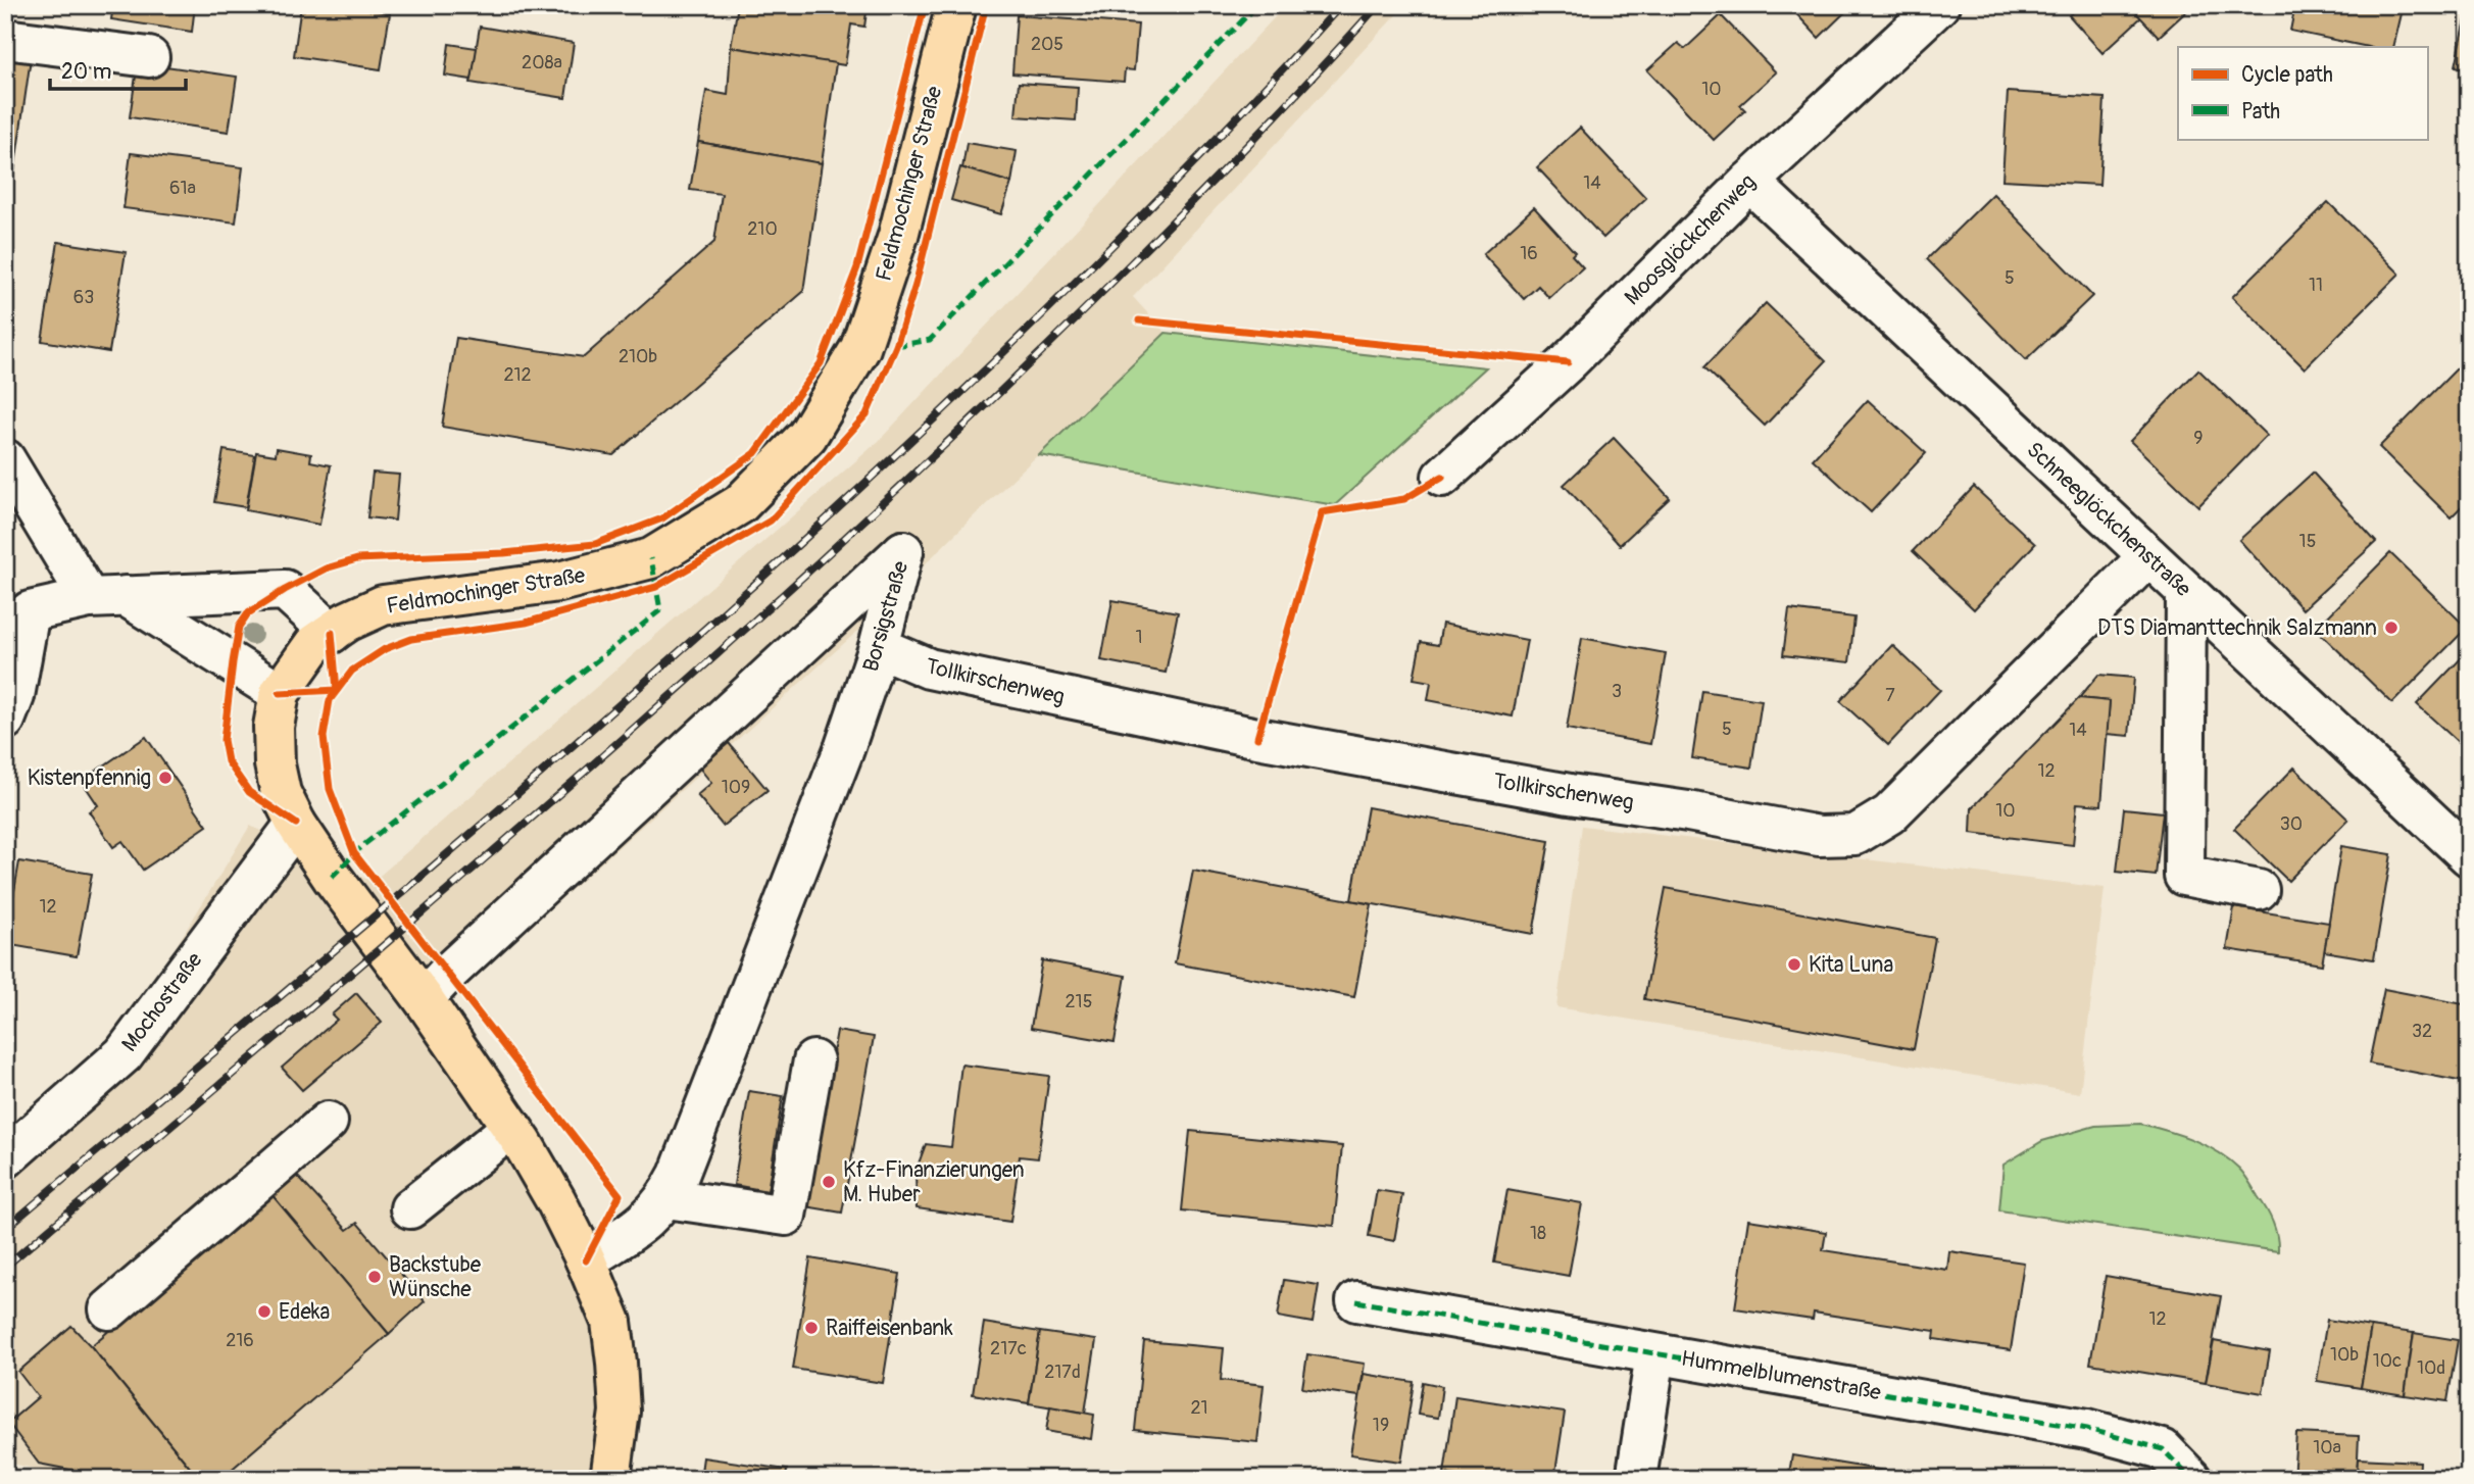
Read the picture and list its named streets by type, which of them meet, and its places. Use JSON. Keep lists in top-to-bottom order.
{
  "streets": {
    "main road": ["Feldmochinger Straße"],
    "street": [
      "Moosglöckchenweg",
      "Schneeglöckchenstraße",
      "Borsigstraße",
      "Tollkirschenweg",
      "Mochostraße",
      "Hummelblumenstraße"
    ]
  },
  "crossings": [
    ["Feldmochinger Straße", "Borsigstraße"],
    ["Feldmochinger Straße", "Mochostraße"],
    ["Moosglöckchenweg", "Schneeglöckchenstraße"],
    ["Schneeglöckchenstraße", "Tollkirschenweg"],
    ["Borsigstraße", "Tollkirschenweg"]
  ],
  "places": [
    "DTS Diamanttechnik Salzmann",
    "Kistenpfennig",
    "Kita Luna",
    "Kfz-Finanzierungen M. Huber",
    "Backstube Wünsche",
    "Edeka",
    "Raiffeisenbank"
  ],
  "house_numbers": [
    "205",
    "208a",
    "10",
    "14",
    "61a",
    "210",
    "16",
    "5",
    "11",
    "63",
    "210b",
    "212",
    "9",
    "15",
    "1",
    "3",
    "7",
    "5",
    "14",
    "12",
    "109",
    "10",
    "30",
    "12",
    "215",
    "32",
    "18",
    "12",
    "216",
    "217c",
    "10b",
    "10c",
    "10d",
    "217d",
    "21",
    "19",
    "10a"
  ],
  "legend": ["Cycle path", "Path"],
  "scale_bar": "20 m"
}
